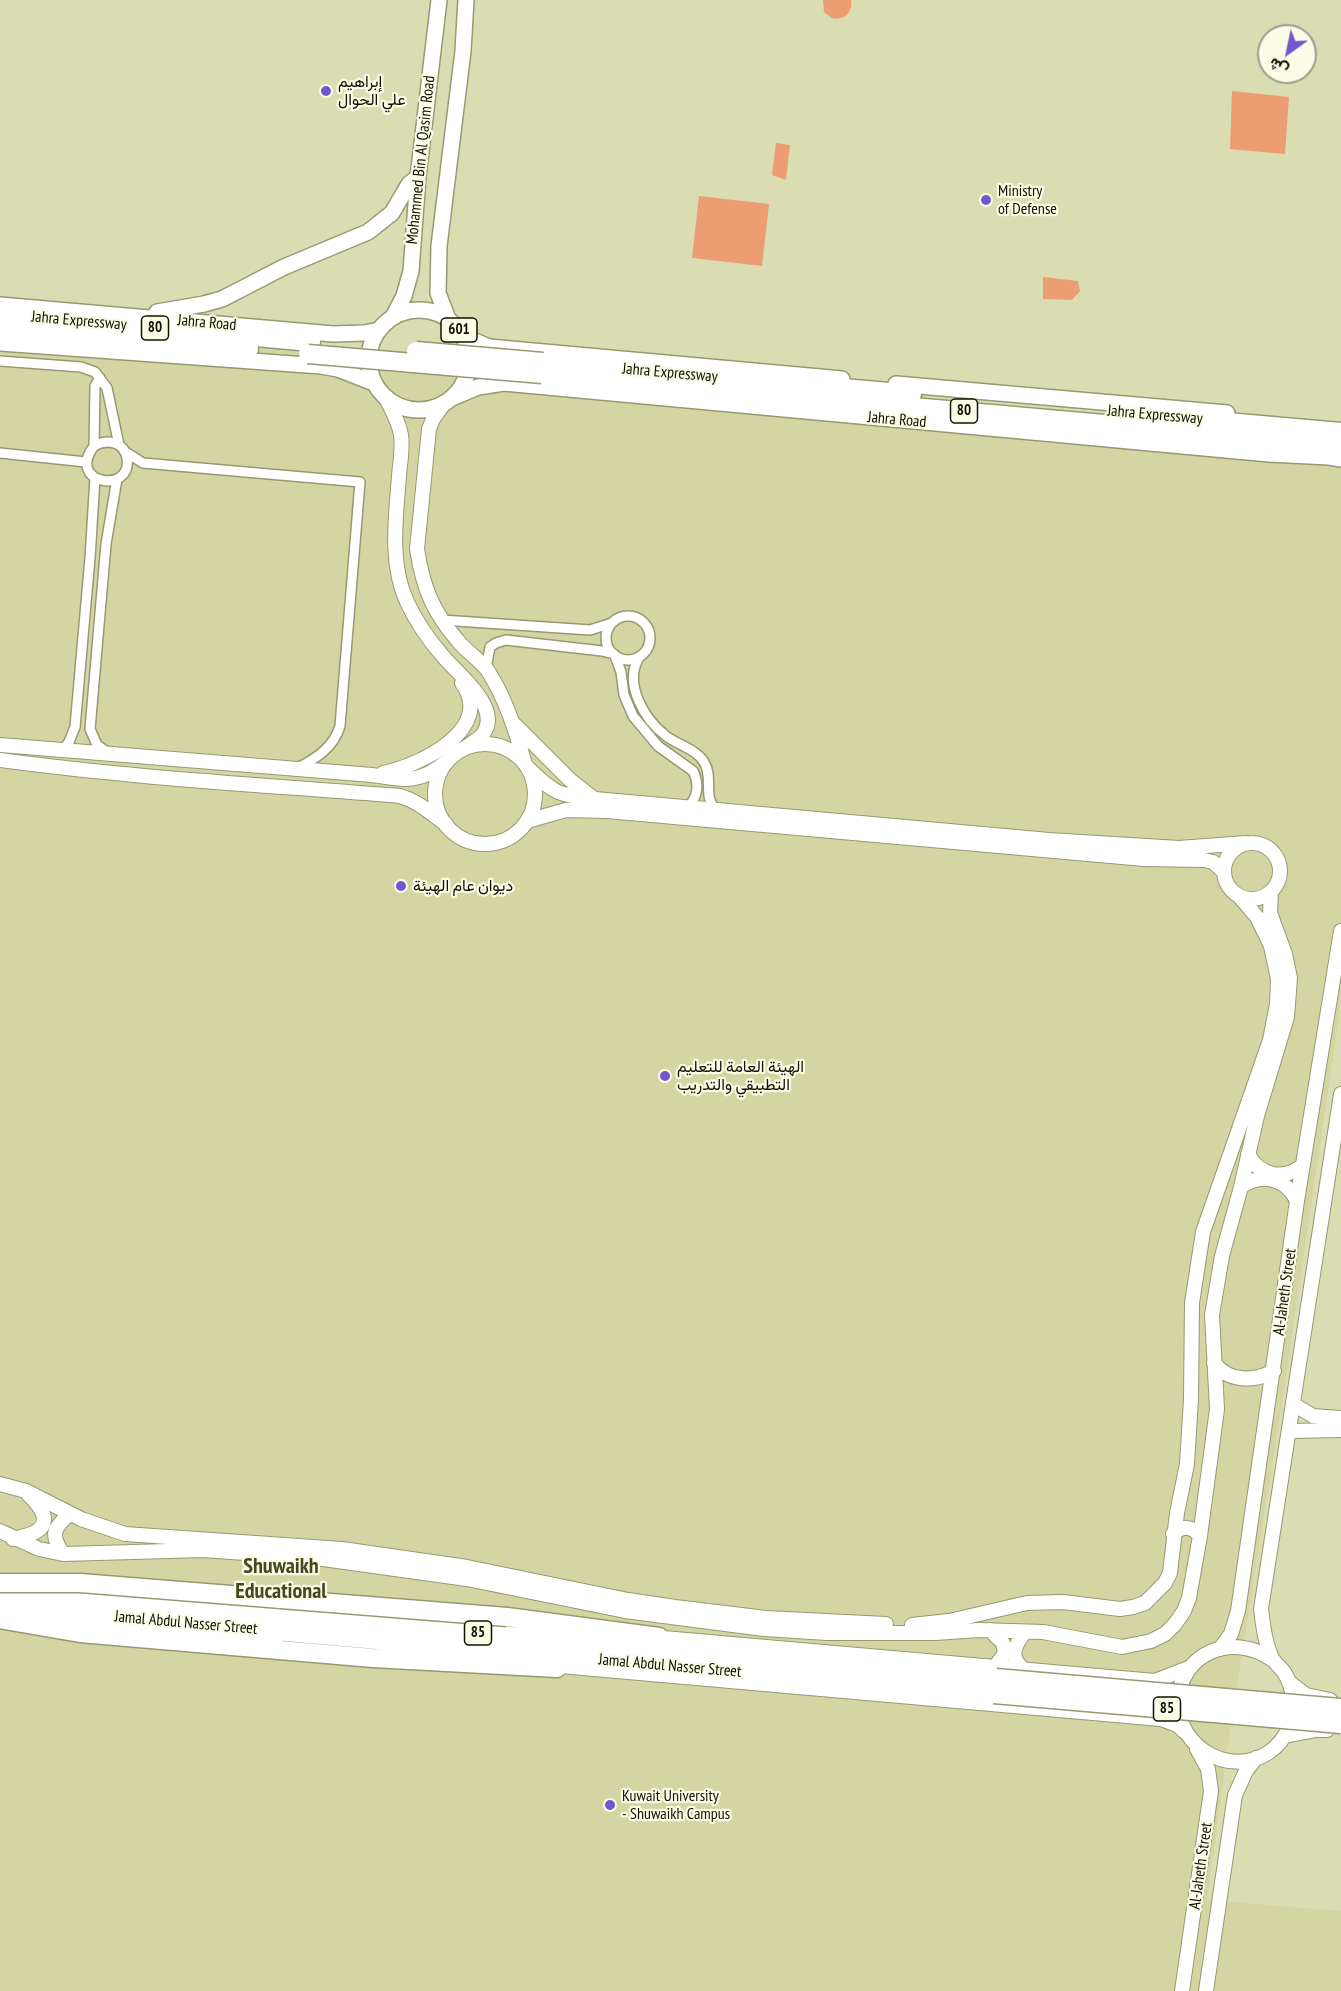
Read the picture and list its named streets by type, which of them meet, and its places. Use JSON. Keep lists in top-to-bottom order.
{
  "streets": {
    "highway": [
      "Jahra Expressway",
      "80",
      "Jamal Abdul Nasser Street",
      "85"
    ],
    "main road": ["Mohammed Bin Al Qasim Road", "Jahra Road", "601"],
    "street": ["Al-Jaheth Street"]
  },
  "crossings": [
    ["Mohammed Bin Al Qasim Road", "Jahra Road"],
    ["Mohammed Bin Al Qasim Road", "601"],
    ["Jahra Road", "601"]
  ],
  "districts": ["Shuwaikh Educational"],
  "places": [
    "إبراهيم علي الحوال",
    "Ministry of Defense",
    "ديوان عام الهيئة",
    "الهيئة العامة للتعليم التطبيقي والتدريب",
    "Kuwait University - Shuwaikh Campus"
  ],
  "north": "bottom left"
}
